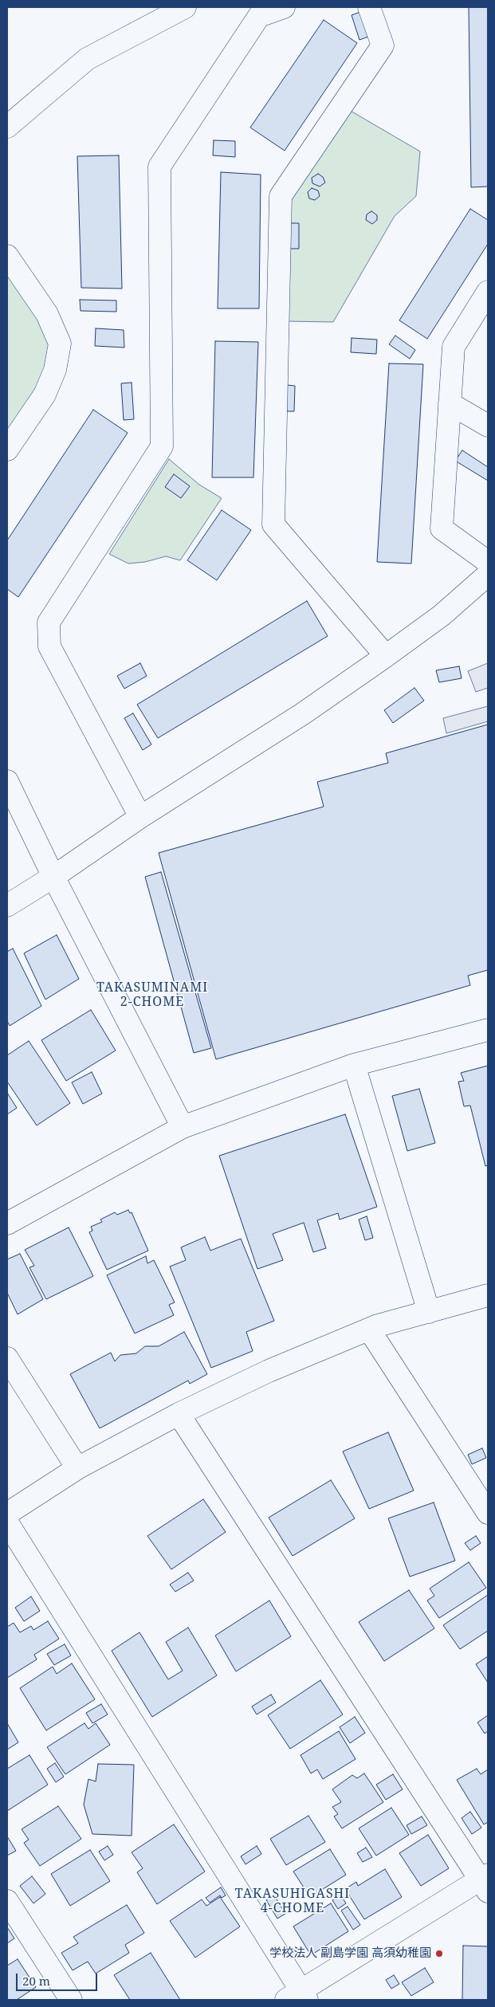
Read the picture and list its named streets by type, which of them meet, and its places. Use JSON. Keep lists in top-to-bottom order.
{
  "districts": ["TAKASUMINAMI 2-CHOME", "TAKASUHIGASHI 4-CHOME"],
  "places": ["学校法人 副島学園 高須幼稚園"],
  "scale_bar": "20 m"
}
